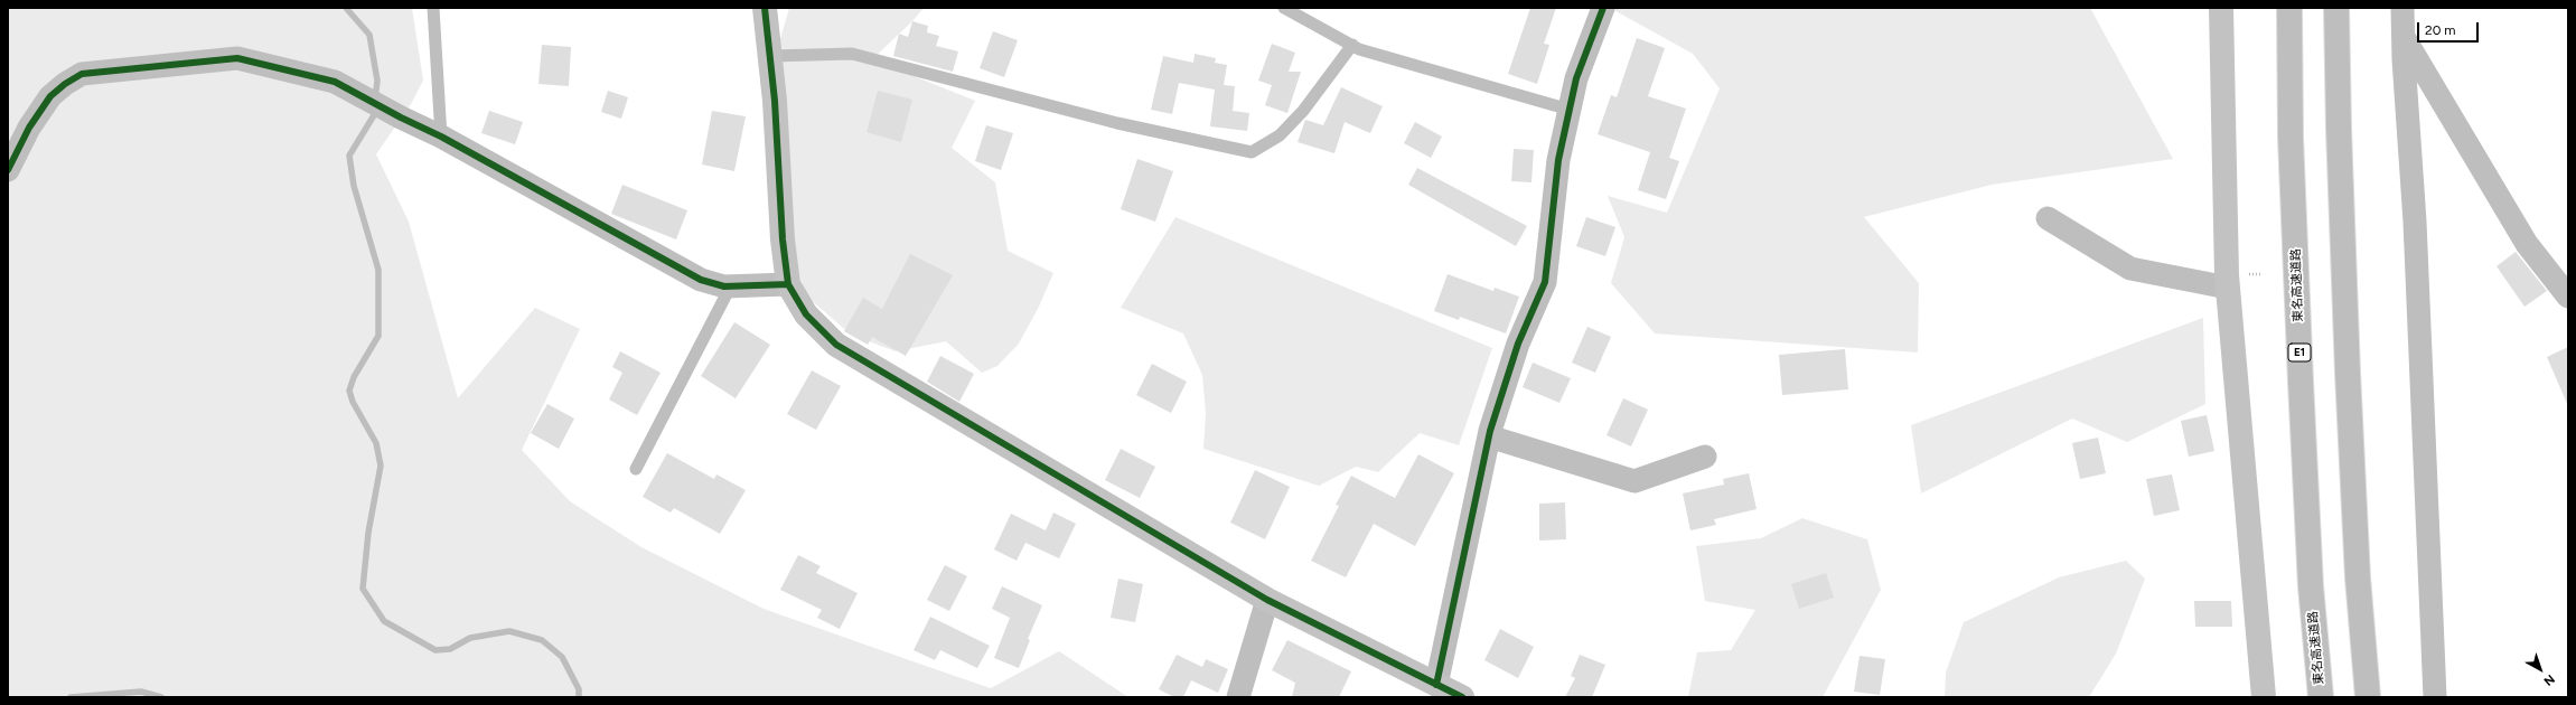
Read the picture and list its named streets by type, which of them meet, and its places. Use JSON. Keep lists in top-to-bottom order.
{
  "streets": {
    "highway": ["東名高速道路", "E1"]
  },
  "scale_bar": "20 m",
  "north": "bottom right"
}
